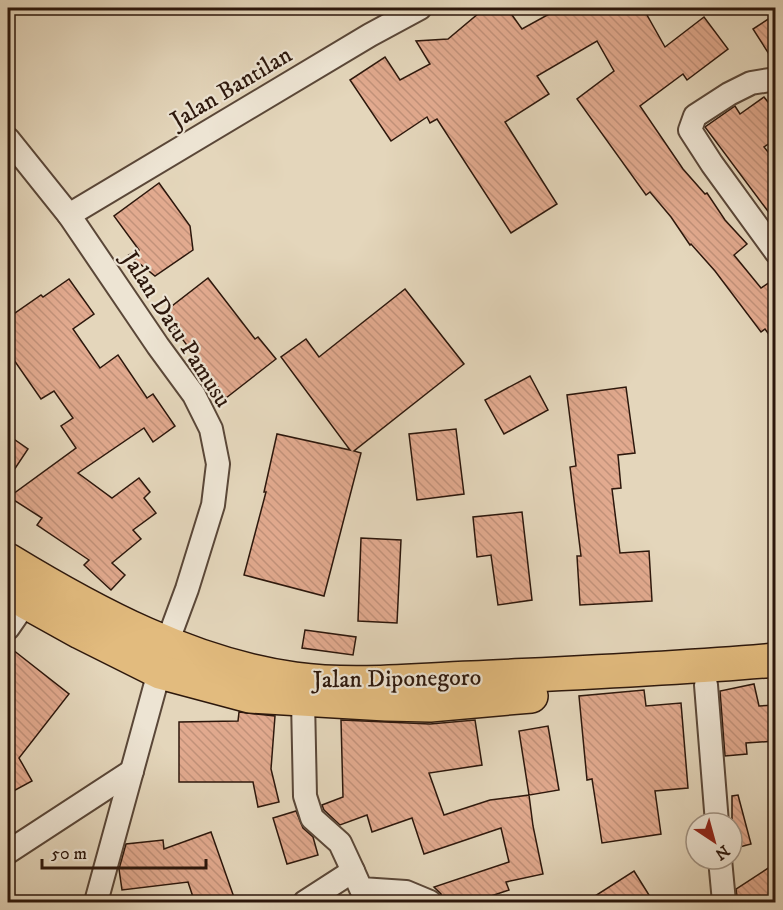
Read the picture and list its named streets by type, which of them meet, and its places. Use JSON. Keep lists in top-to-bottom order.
{
  "streets": {
    "highway": ["Jalan Diponegoro"],
    "street": ["Jalan Bantilan", "Jalan Datu Pamusu"]
  },
  "crossings": [
    ["Jalan Bantilan", "Jalan Datu Pamusu"],
    ["Jalan Datu Pamusu", "Jalan Diponegoro"]
  ],
  "scale_bar": "50 m",
  "north": "bottom right"
}
